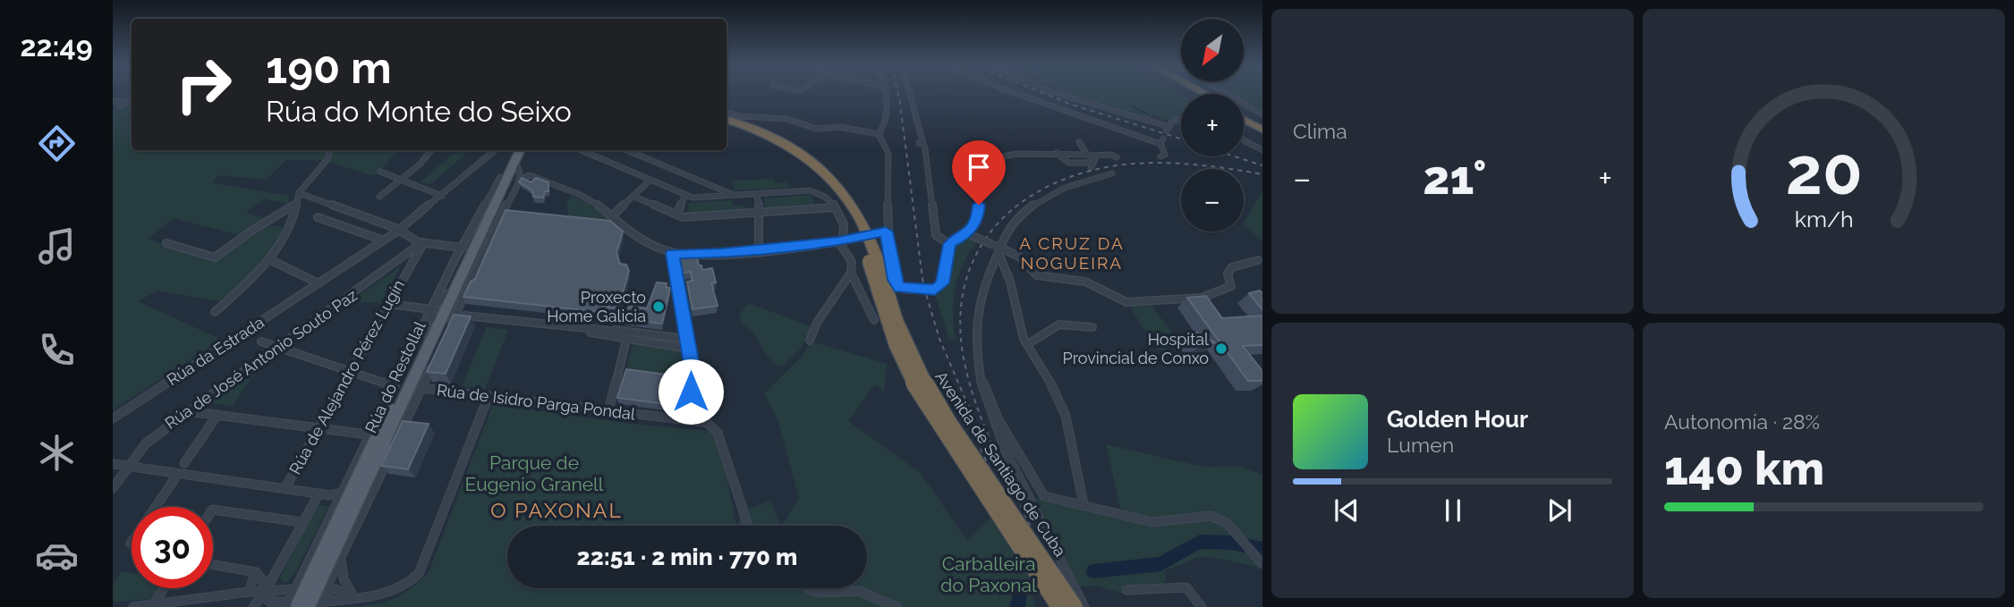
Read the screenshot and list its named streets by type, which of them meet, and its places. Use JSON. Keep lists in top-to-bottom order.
{
  "streets": {
    "highway": ["Avenida de Santiago de Cuba"],
    "main road": ["Rúa do Restollal"],
    "street": [
      "Rúa da Estrada",
      "Rúa de José Antonio Souto Paz",
      "Rúa de Alejandro Pérez Lugín",
      "Rúa de Isidro Parga Pondal"
    ]
  },
  "crossings": [
    ["Rúa de José Antonio Souto Paz", "Rúa de Alejandro Pérez Lugín"],
    ["Rúa do Restollal", "Rúa de Isidro Parga Pondal"]
  ],
  "districts": ["A CRUZ DA NOGUEIRA", "O PAXONAL"],
  "parks": ["Parque de Eugenio Granell", "Carballeira do Paxonal"],
  "places": ["Proxecto Home Galicia", "Hospital Provincial de Conxo"],
  "north": "bottom left",
  "page": {
    "tabs": "22:49",
    "tile": [
      "Clima",
      ["Autonomía · 28%", "140 km"]
    ],
    "map_buttons": ["+", "−"],
    "turn": ["190 m", "Rúa do Monte do Seixo"],
    "heat": ["−", "21°", "+"],
    "song": ["Golden Hour", "Lumen"],
    "limit": "30",
    "trip": "22:51 · 2 min · 770 m",
    "gauge": ["20", "km/h"]
  }
}
